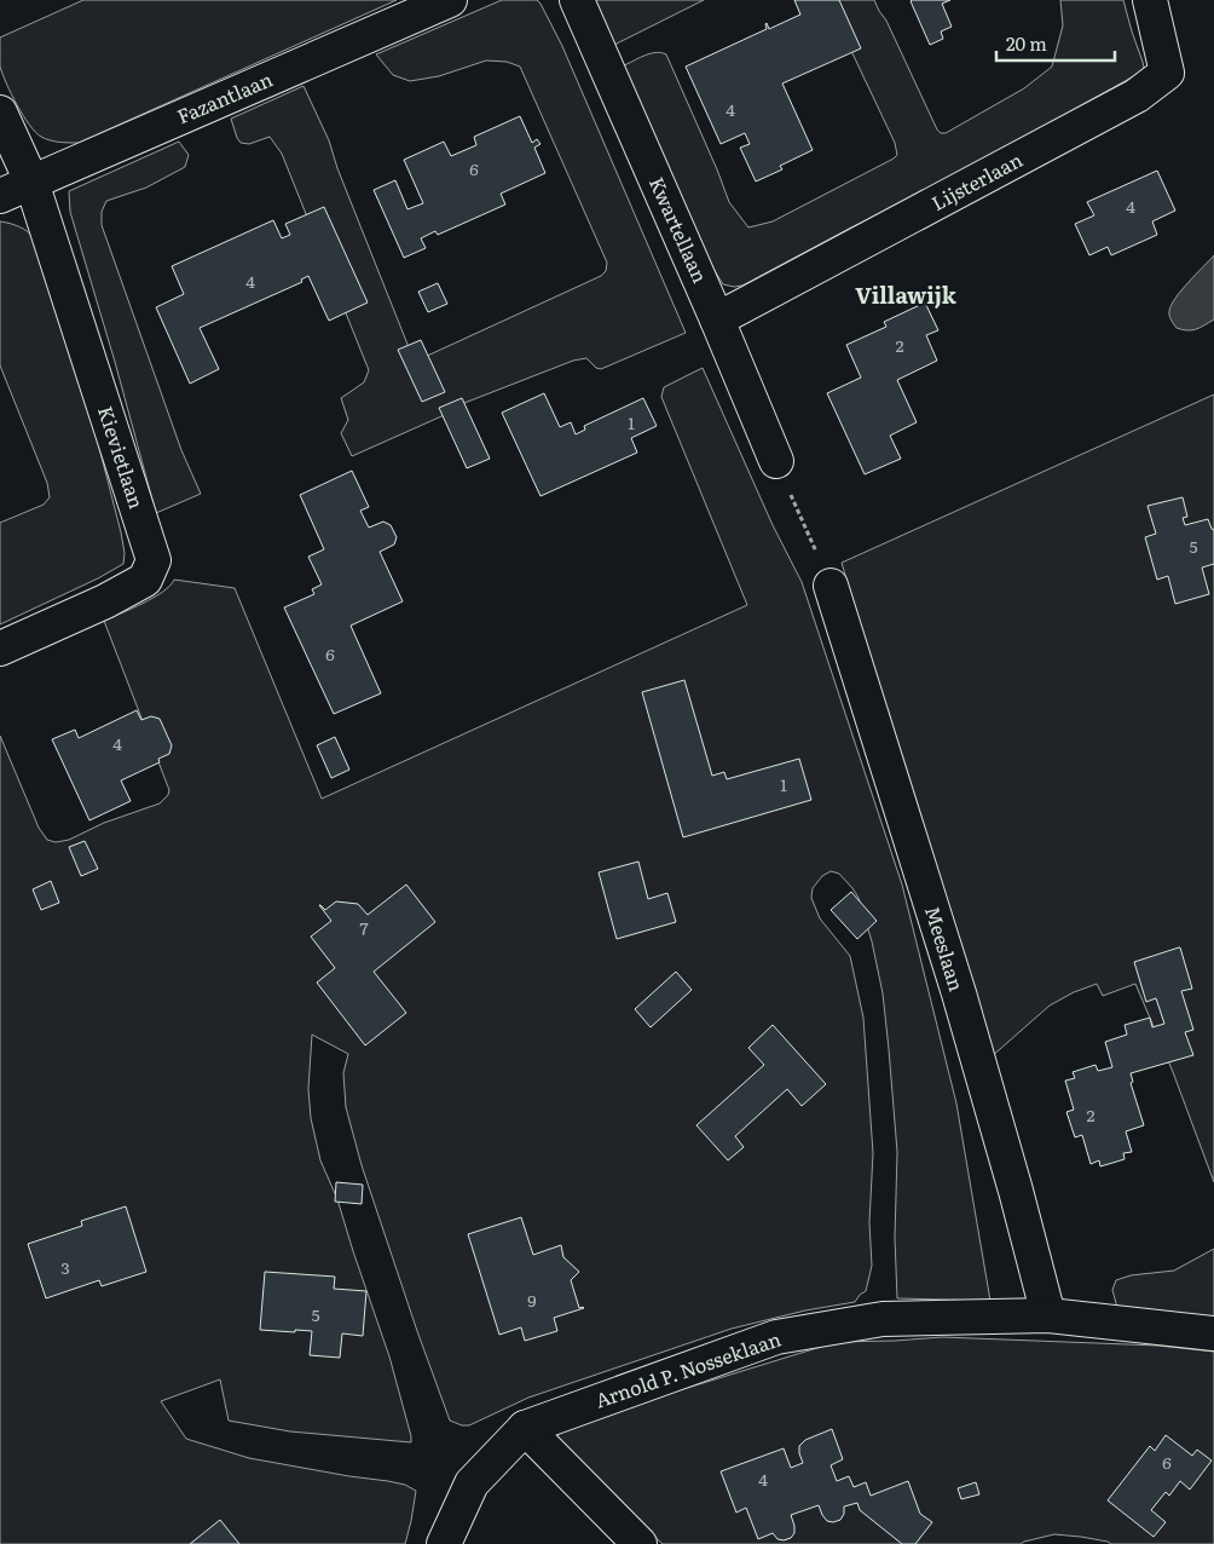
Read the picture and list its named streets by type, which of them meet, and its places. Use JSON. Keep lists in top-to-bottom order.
{
  "streets": {
    "street": [
      "Fazantlaan",
      "Lijsterlaan",
      "Kwartellaan",
      "Kievietlaan",
      "Meeslaan",
      "Arnold P. Nosseklaan"
    ]
  },
  "crossings": [
    ["Fazantlaan", "Kievietlaan"],
    ["Lijsterlaan", "Kwartellaan"],
    ["Meeslaan", "Arnold P. Nosseklaan"]
  ],
  "districts": ["Villawijk"],
  "house_numbers": [
    "4",
    "6",
    "4",
    "4",
    "2",
    "1",
    "5",
    "6",
    "4",
    "1",
    "7",
    "2",
    "3",
    "9",
    "5",
    "6",
    "4"
  ],
  "scale_bar": "20 m"
}
